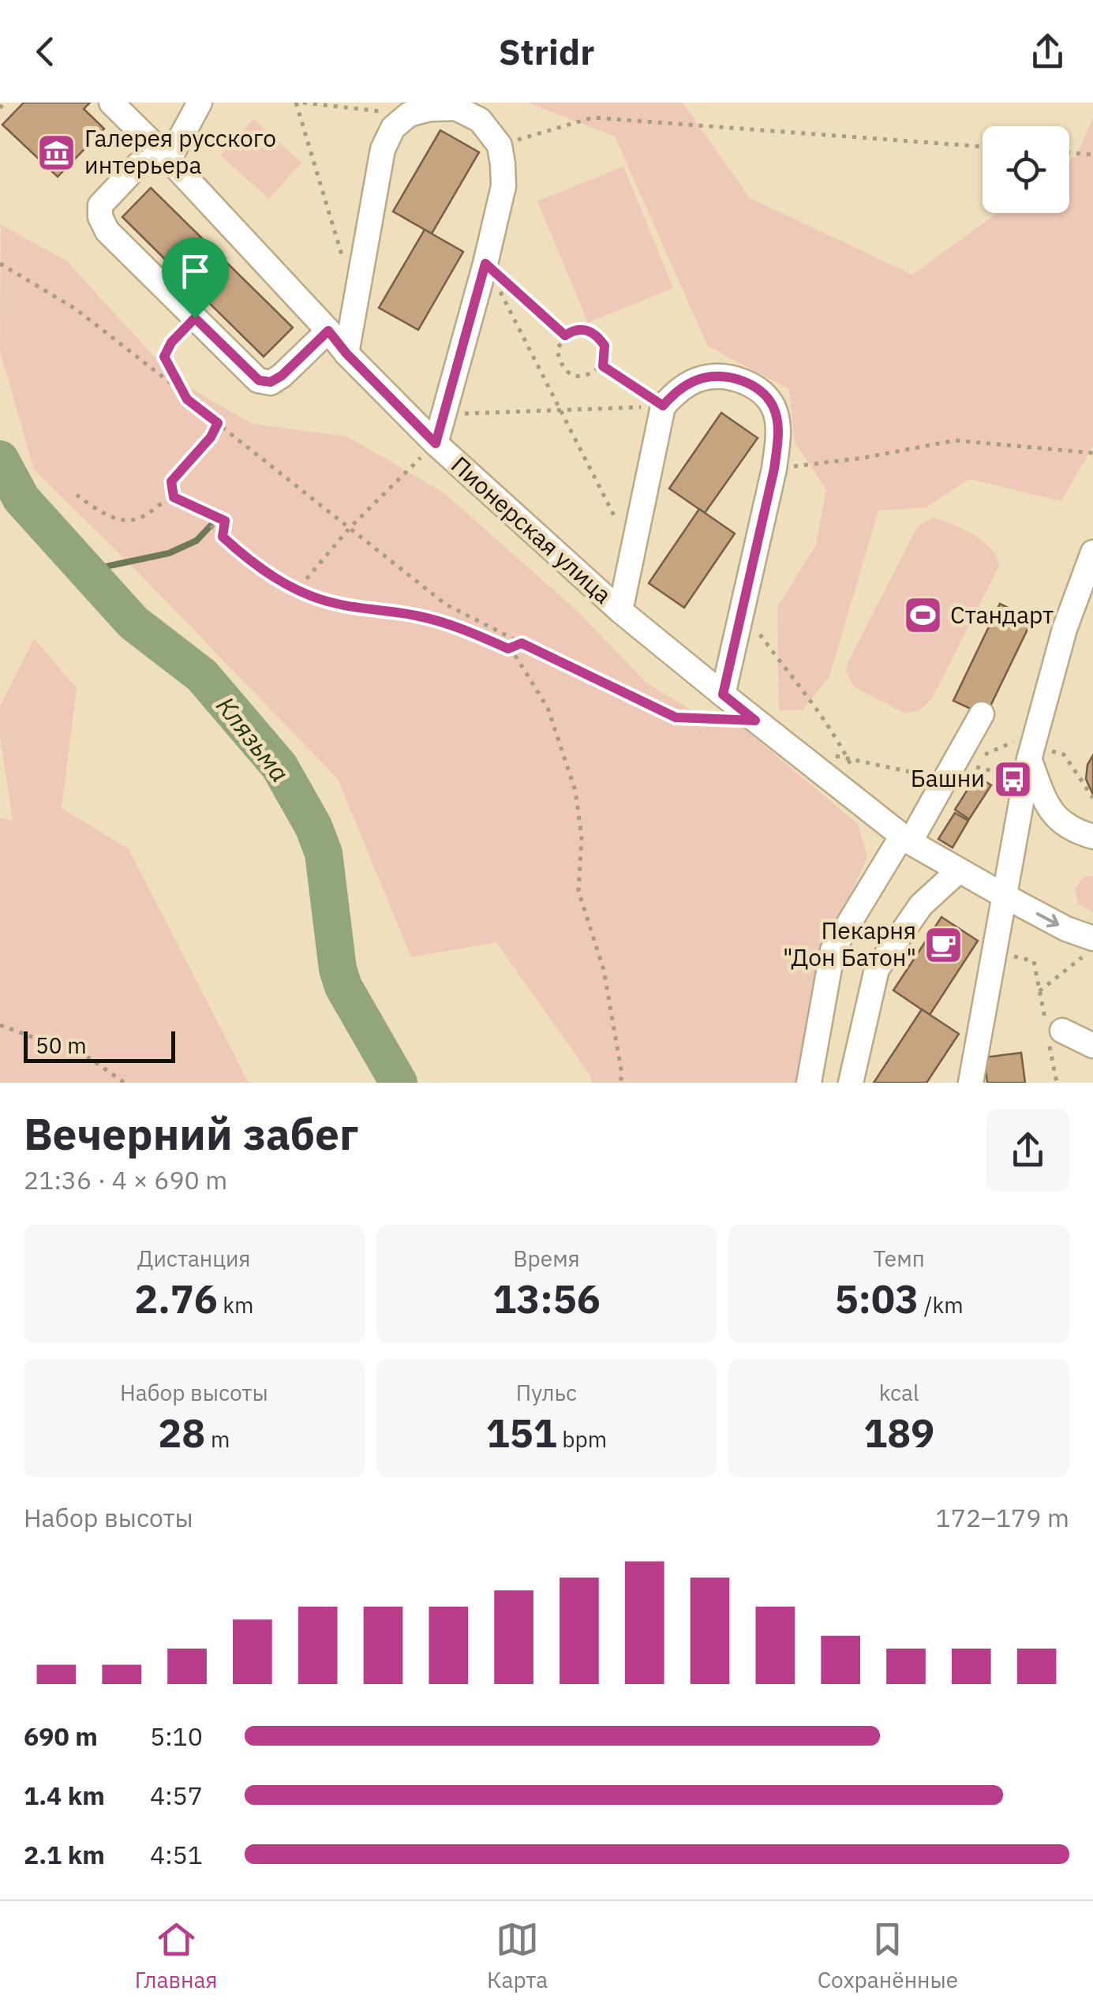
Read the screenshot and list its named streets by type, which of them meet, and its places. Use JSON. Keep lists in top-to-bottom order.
{
  "streets": {
    "street": ["Пионерская улица"]
  },
  "water": ["Клязьма"],
  "places": {
    "museum": ["Галерея русского интерьера"],
    "sports": ["Стандарт"],
    "bus stop": ["Башни"],
    "cafe": ["Пекарня \"Дон Батон\""]
  },
  "scale_bar": "50 m",
  "page": {
    "header": "Stridr",
    "scale": "50 m",
    "heading": ["Вечерний забег", "21:36 · 4 × 690 m"],
    "stats": [
      ["Дистанция", "2.76 km"],
      ["Время", "13:56"],
      ["Темп", "5:03 /km"],
      ["Набор высоты", "28 m"],
      ["Пульс", "151 bpm"],
      ["kcal", "189"]
    ],
    "chart": ["Набор высоты", "172–179 m"],
    "list": [
      {
        "name": "690 m",
        "note": "5:10"
      },
      {
        "name": "1.4 km",
        "note": "4:57"
      },
      {
        "name": "2.1 km",
        "note": "4:51"
      }
    ],
    "tabs": ["Главная", "Карта", "Сохранённые"]
  }
}
